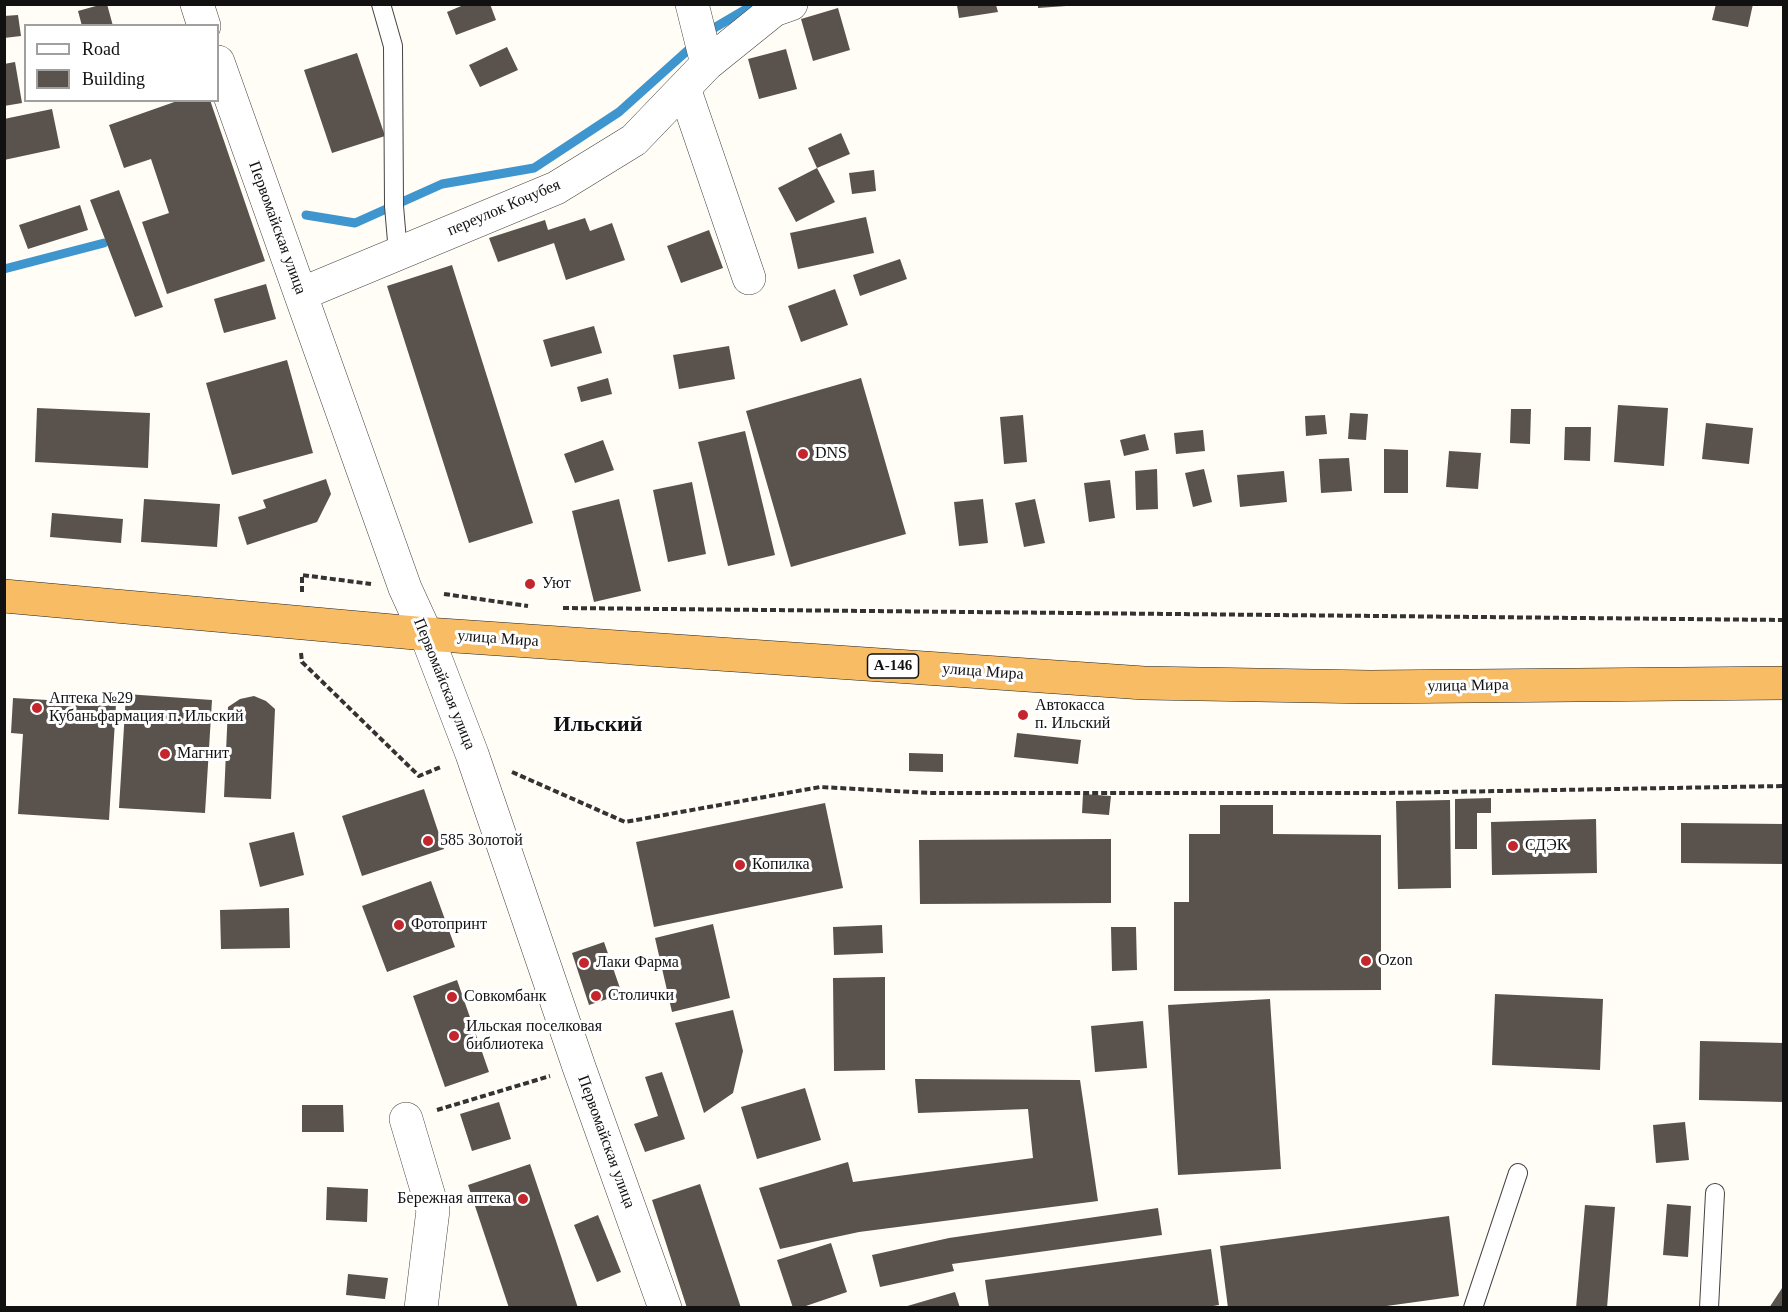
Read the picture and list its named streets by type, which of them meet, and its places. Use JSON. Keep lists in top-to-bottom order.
{
  "streets": {
    "highway": ["улица Мира", "А-146"],
    "street": ["переулок Кочубея", "Первомайская улица"]
  },
  "crossings": [
    ["переулок Кочубея", "Первомайская улица"],
    ["Первомайская улица", "улица Мира"]
  ],
  "districts": ["Ильский"],
  "places": [
    "DNS",
    "Уют",
    "Аптека №29 Кубаньфармация п. Ильский",
    "Автокасса п. Ильский",
    "Магнит",
    "585 Золотой",
    "СДЭК",
    "Копилка",
    "Фотопринт",
    "Ozon",
    "Лаки Фарма",
    "Столички",
    "Совкомбанк",
    "Ильская поселковая библиотека",
    "Бережная аптека"
  ],
  "legend": ["Road", "Building"]
}
